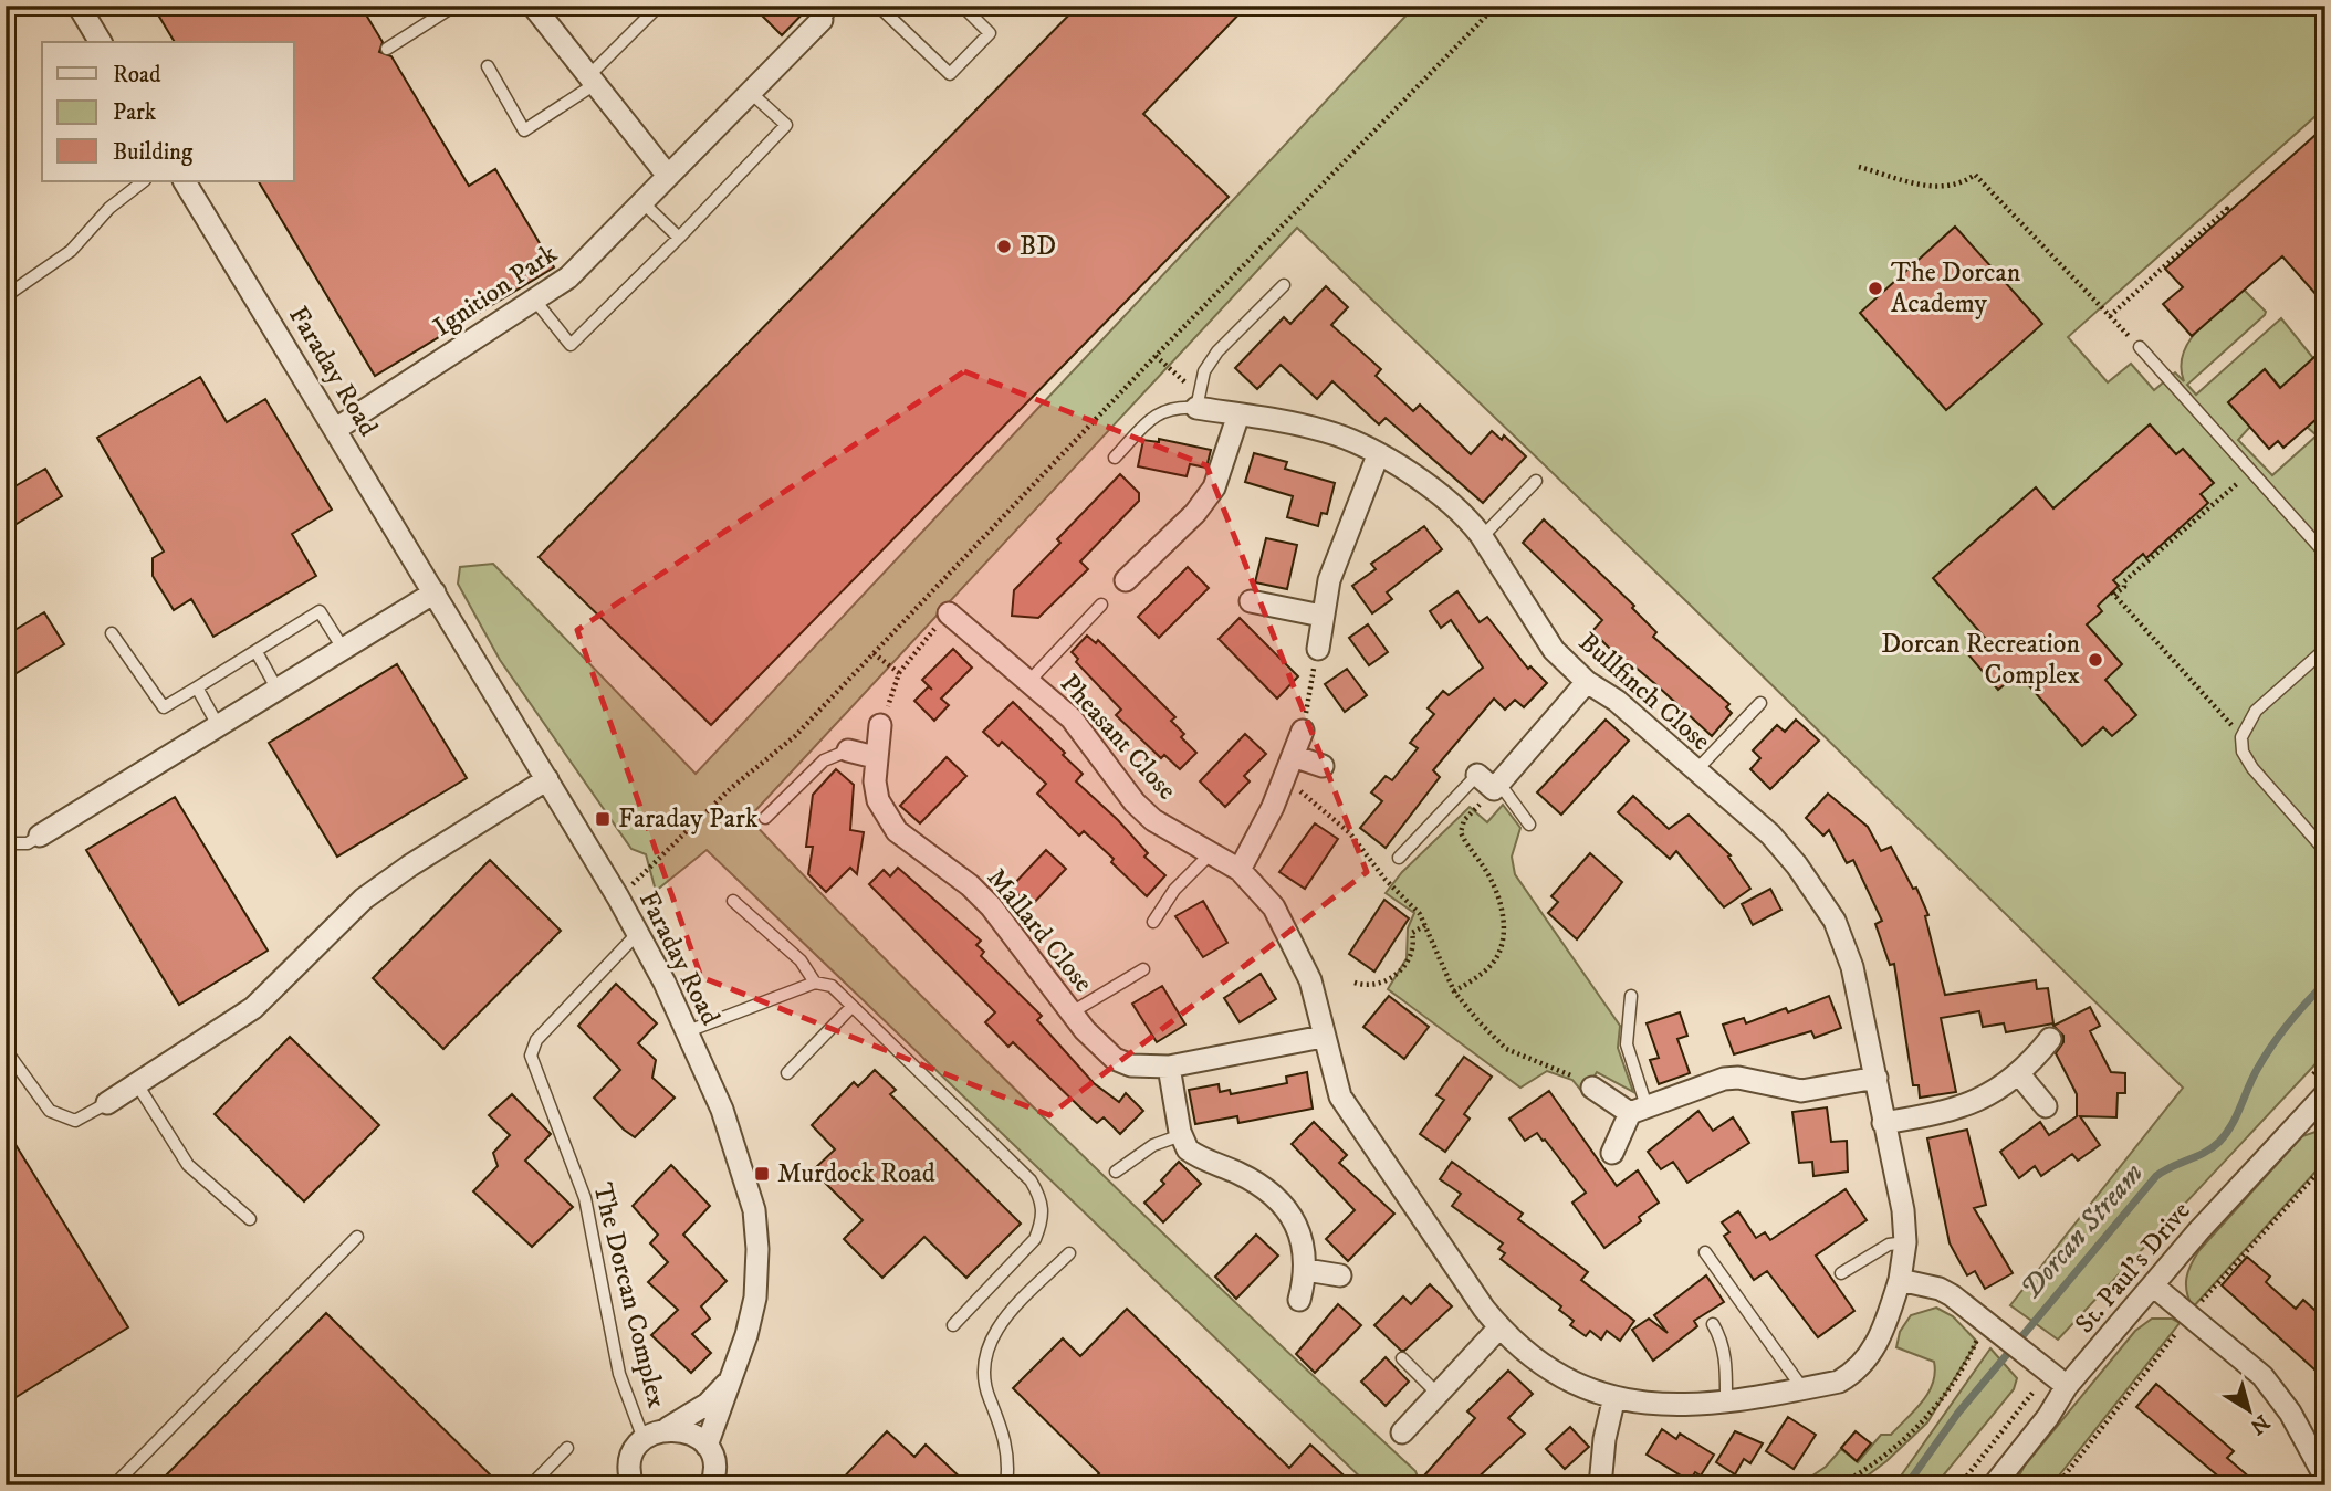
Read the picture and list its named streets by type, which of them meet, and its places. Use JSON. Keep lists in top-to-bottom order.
{
  "streets": {
    "street": [
      "Ignition Park",
      "Faraday Road",
      "Bullfinch Close",
      "Pheasant Close",
      "Mallard Close",
      "St. Paul's Drive"
    ],
    "lane": ["The Dorcan Complex"]
  },
  "crossings": [
    ["Ignition Park", "Faraday Road"],
    ["Faraday Road", "The Dorcan Complex"],
    ["Bullfinch Close", "Pheasant Close"],
    ["Pheasant Close", "Mallard Close"]
  ],
  "water": ["Dorcan Stream"],
  "places": {
    "other": ["BD", "The Dorcan Academy", "Dorcan Recreation Complex"],
    "transit": ["Faraday Park", "Murdock Road"]
  },
  "legend": ["Road", "Park", "Building"],
  "north": "bottom right"
}
